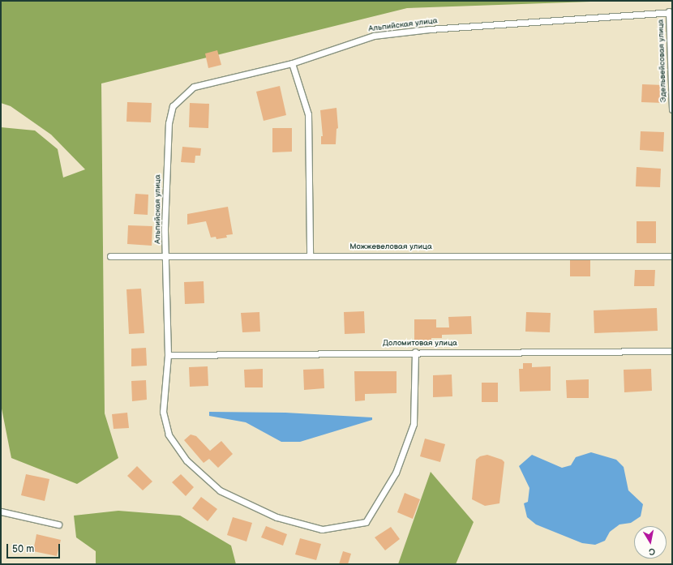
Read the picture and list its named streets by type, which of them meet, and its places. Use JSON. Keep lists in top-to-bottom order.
{
  "streets": {
    "street": [
      "Альпийская улица",
      "Эдельвейсовая улица",
      "Можжевеловая улица",
      "Доломитовая улица"
    ]
  },
  "crossings": [
    ["Альпийская улица", "Эдельвейсовая улица"],
    ["Альпийская улица", "Можжевеловая улица"],
    ["Альпийская улица", "Доломитовая улица"]
  ],
  "scale_bar": "50 m",
  "north": "bottom"
}
